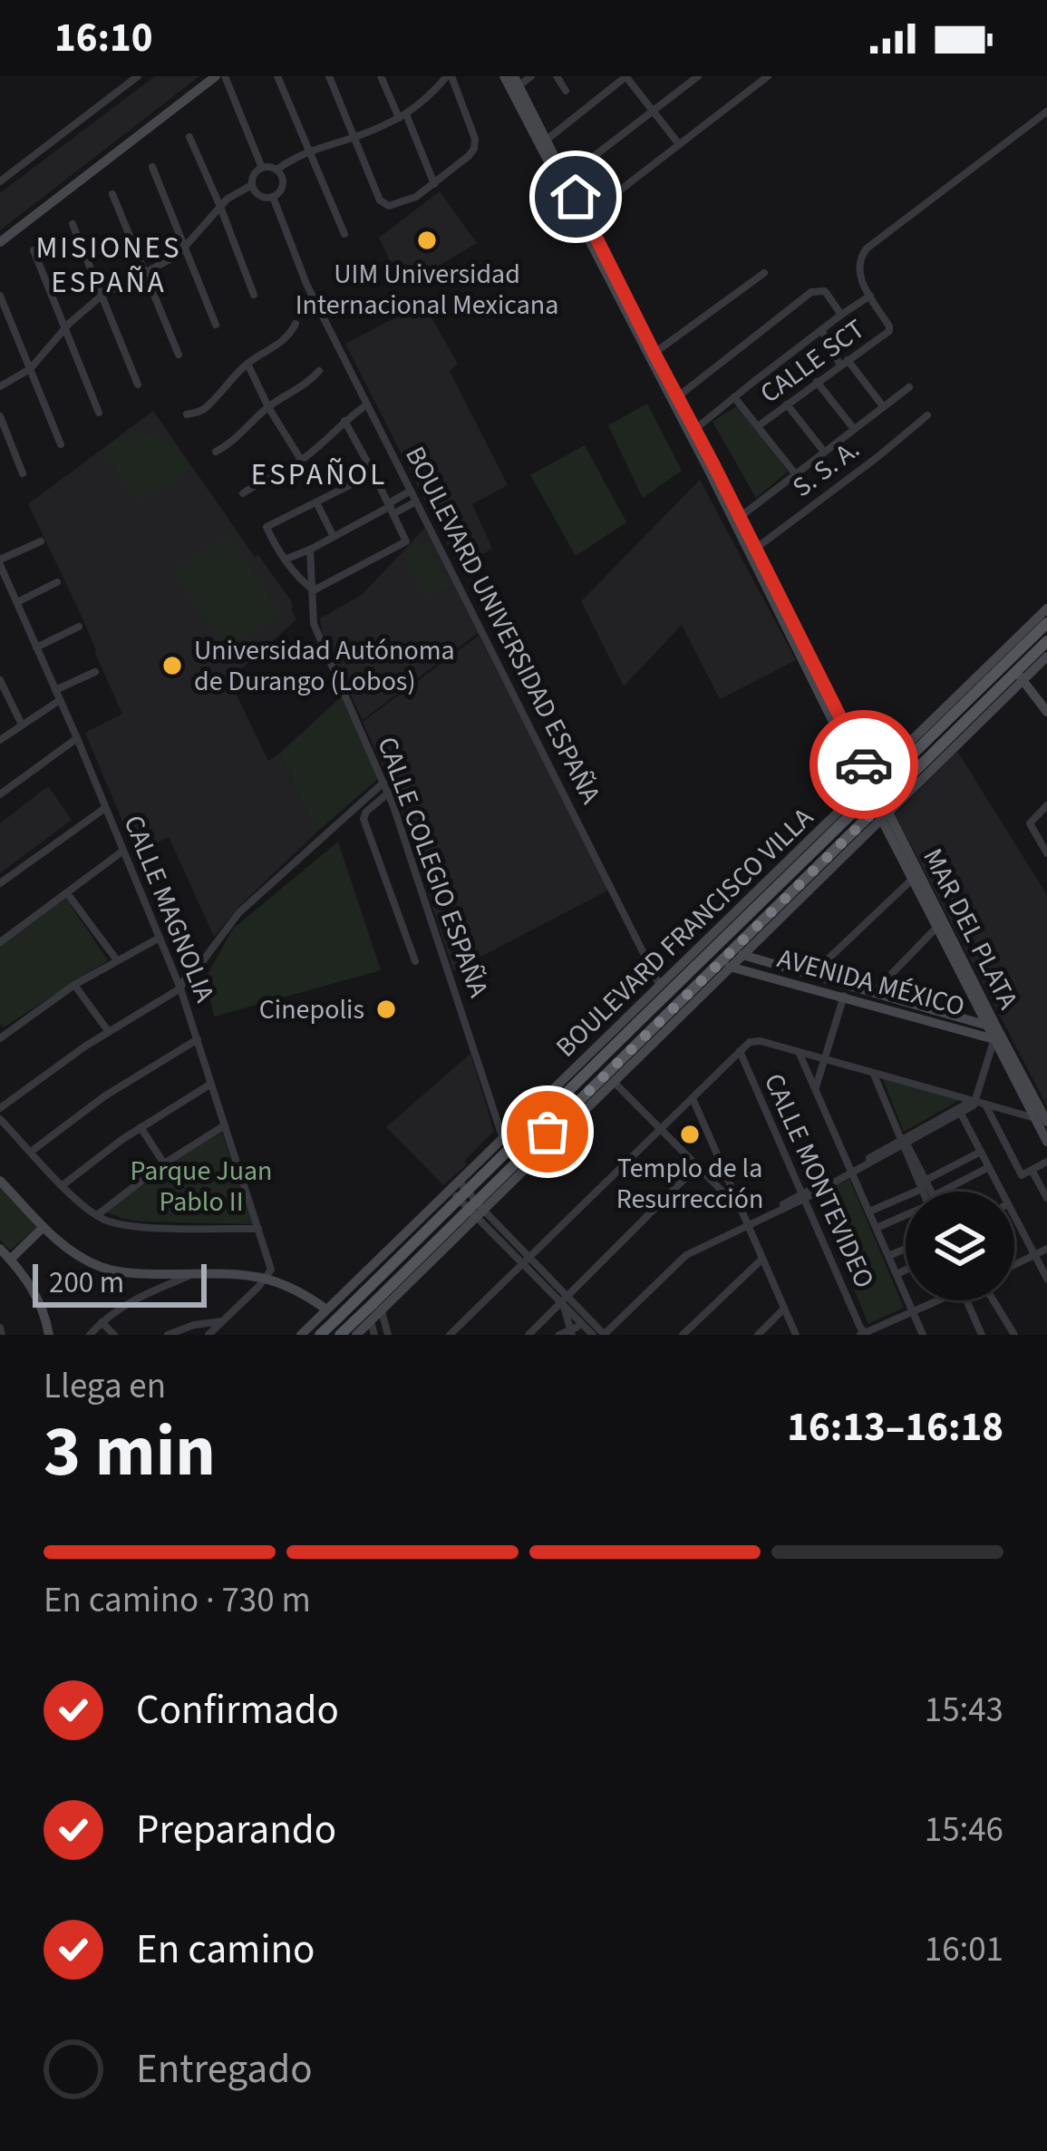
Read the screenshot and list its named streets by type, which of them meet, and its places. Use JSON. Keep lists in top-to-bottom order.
{
  "streets": {
    "main road": ["MAR DEL PLATA", "BOULEVARD FRANCISCO VILLA", "AVENIDA MÉXICO"],
    "street": [
      "CALLE SCT",
      "S. S. A.",
      "BOULEVARD UNIVERSIDAD ESPAÑA",
      "CALLE COLEGIO ESPAÑA",
      "CALLE MAGNOLIA",
      "CALLE MONTEVIDEO"
    ]
  },
  "crossings": [
    ["S. S. A.", "MAR DEL PLATA"],
    ["BOULEVARD UNIVERSIDAD ESPAÑA", "BOULEVARD FRANCISCO VILLA"],
    ["CALLE COLEGIO ESPAÑA", "BOULEVARD FRANCISCO VILLA"],
    ["MAR DEL PLATA", "BOULEVARD FRANCISCO VILLA"],
    ["MAR DEL PLATA", "AVENIDA MÉXICO"],
    ["BOULEVARD FRANCISCO VILLA", "AVENIDA MÉXICO"]
  ],
  "districts": ["MISIONES ESPAÑA", "ESPAÑOL"],
  "parks": ["Parque Juan Pablo II"],
  "places": [
    "UIM Universidad Internacional Mexicana",
    "Universidad Autónoma de Durango (Lobos)",
    "Cinepolis",
    "Templo de la Resurrección"
  ],
  "scale_bar": "200 m",
  "page": {
    "status": "16:10",
    "scale": "200 m",
    "heading": ["3 min", "Llega en", "16:13–16:18"],
    "bar": "En camino · 730 m",
    "list": [
      ["Confirmado", "15:43"],
      ["Preparando", "15:46"],
      ["En camino", "16:01"],
      "Entregado"
    ]
  }
}
